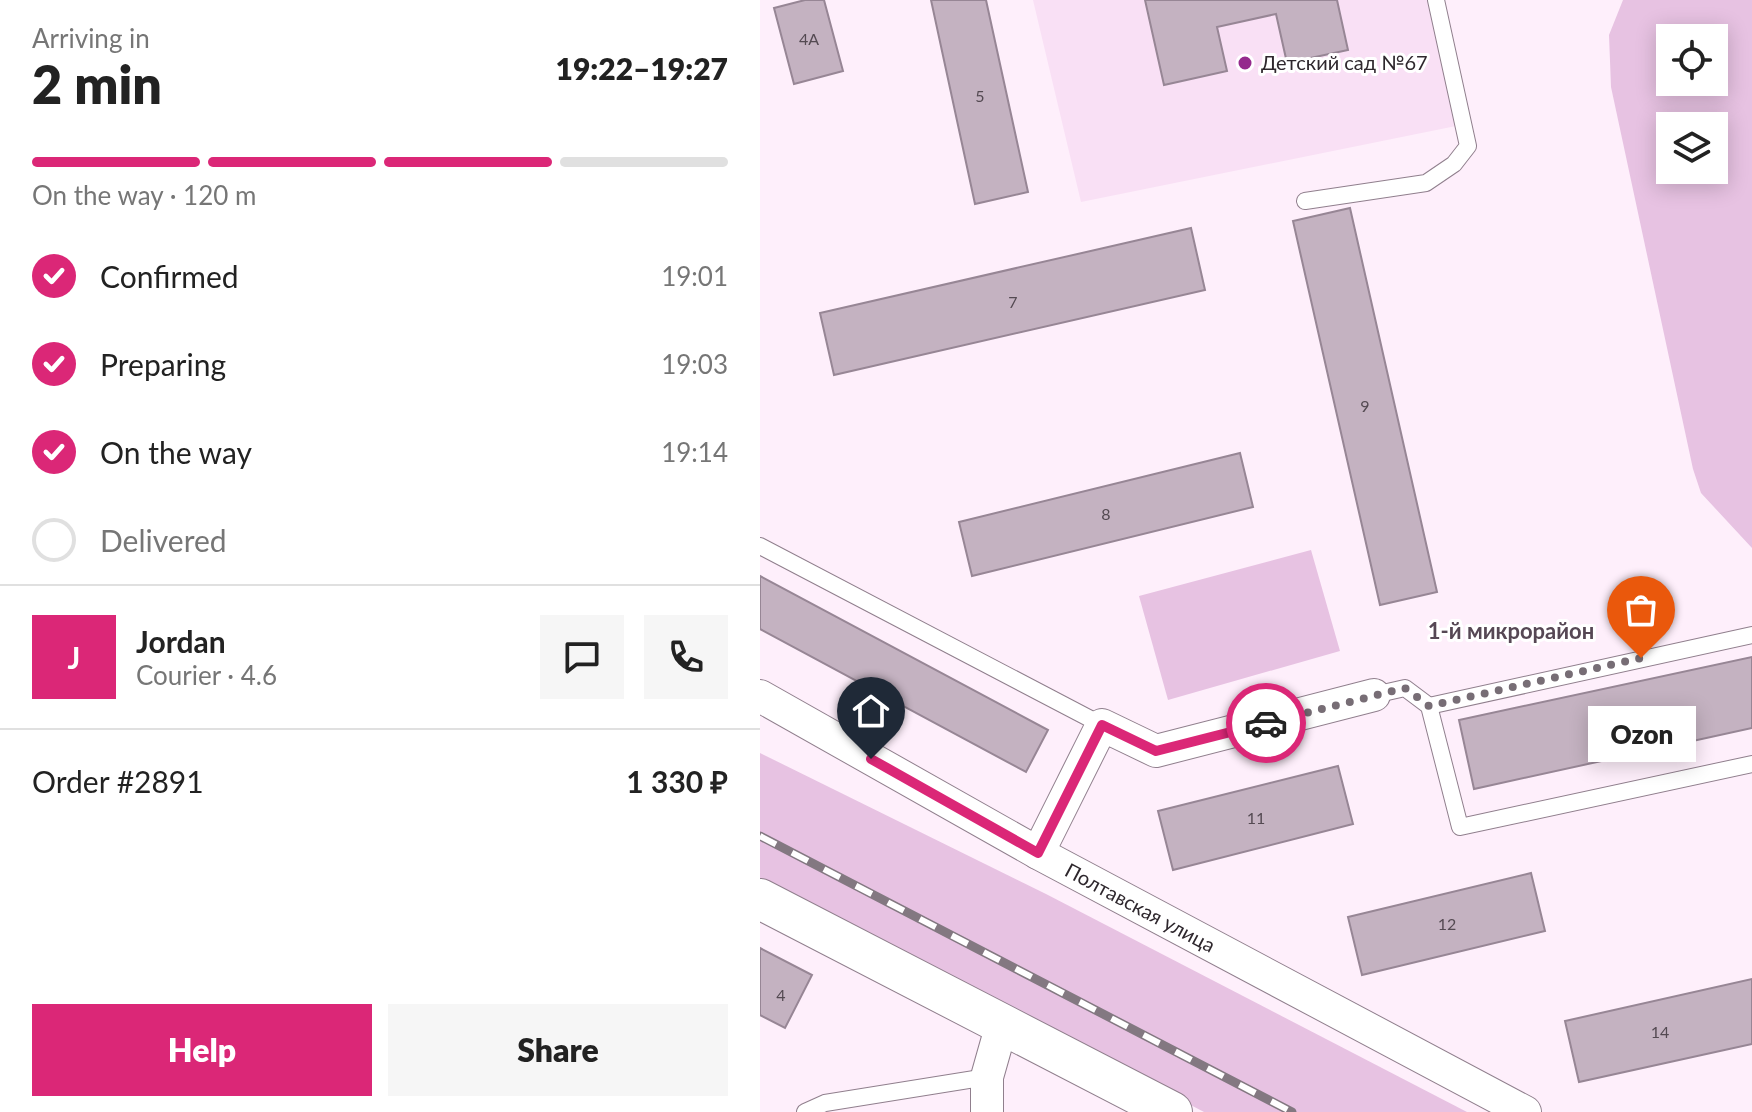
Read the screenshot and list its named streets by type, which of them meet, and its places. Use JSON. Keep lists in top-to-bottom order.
{
  "streets": {
    "street": ["Полтавская улица"]
  },
  "districts": ["1-й микрорайон"],
  "places": ["Детский сад №67", "Ozon"],
  "house_numbers": [
    "4А",
    "5",
    "7",
    "9",
    "8",
    "11",
    "12",
    "4",
    "14"
  ],
  "page": {
    "heading": ["2 min", "Arriving in", "19:22–19:27"],
    "panel": [
      "Jordan",
      "Courier · 4.6",
      "Order #2891",
      "1 330 ₽"
    ],
    "bar": "On the way · 120 m",
    "list": [
      ["Confirmed", "19:01"],
      ["Preparing", "19:03"],
      ["On the way", "19:14"],
      "Delivered"
    ],
    "round": "J",
    "bubble": "Ozon",
    "buttons": ["Help", "Share"]
  }
}
